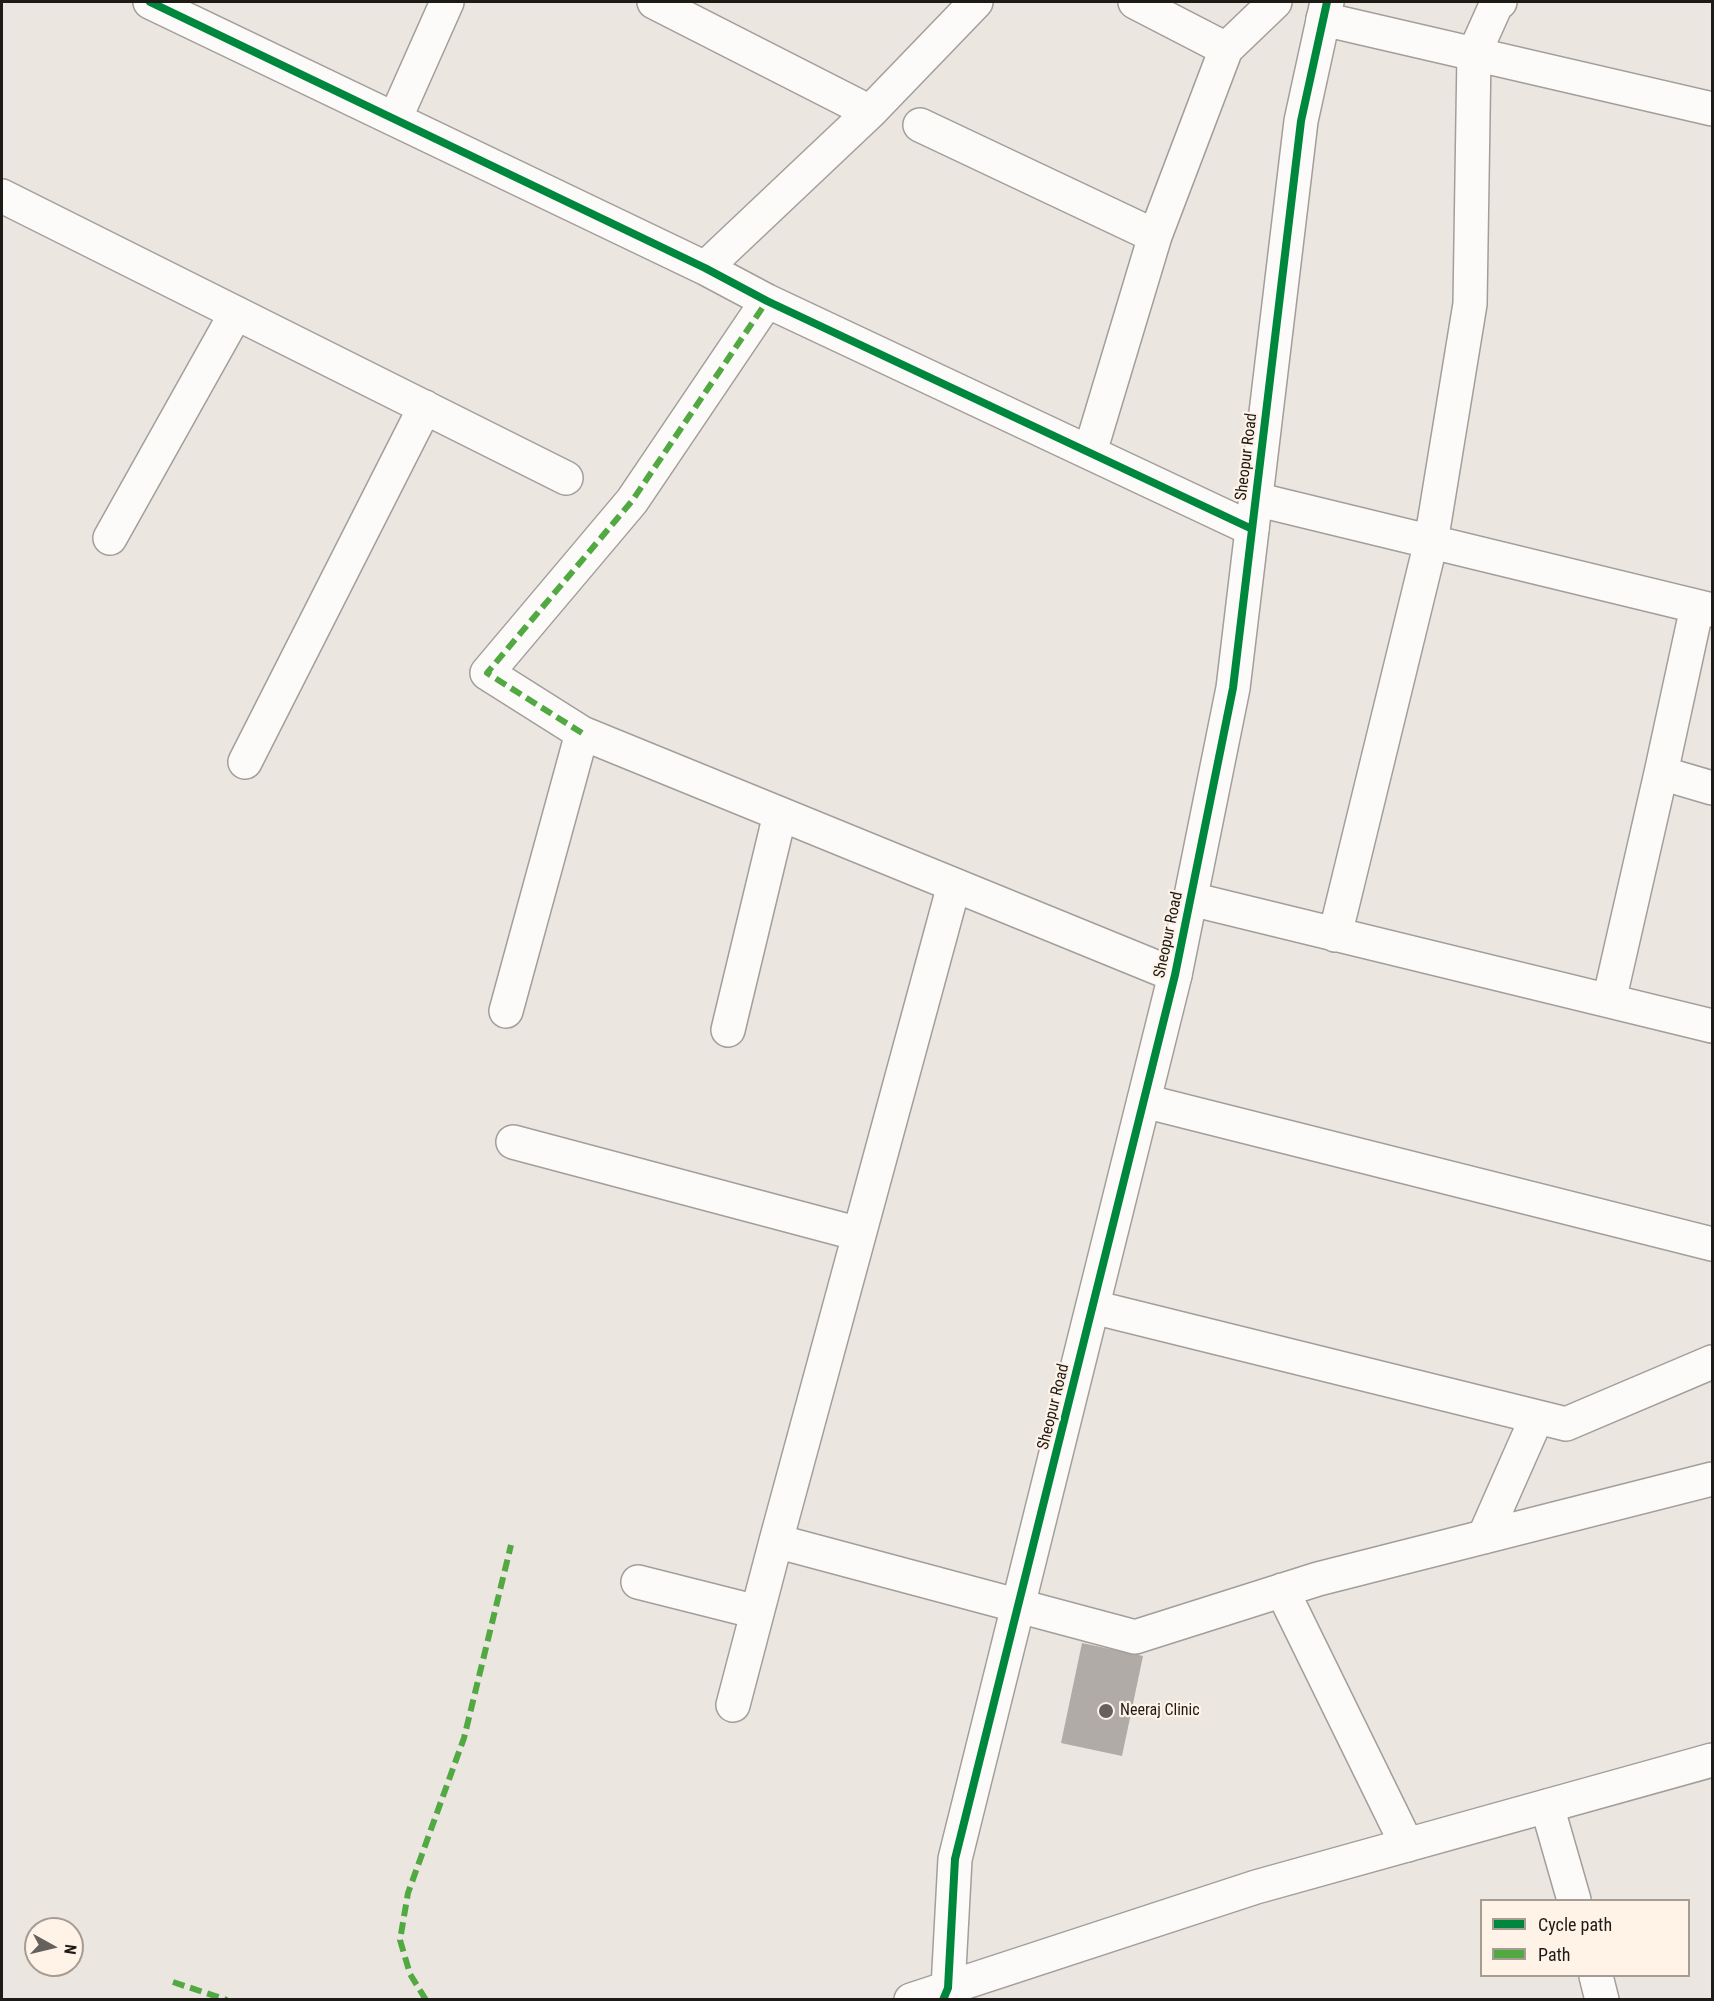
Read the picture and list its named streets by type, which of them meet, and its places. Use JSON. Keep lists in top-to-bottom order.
{
  "streets": {
    "street": ["Sheopur Road"]
  },
  "places": ["Neeraj Clinic"],
  "legend": ["Cycle path", "Path"],
  "north": "right"
}
